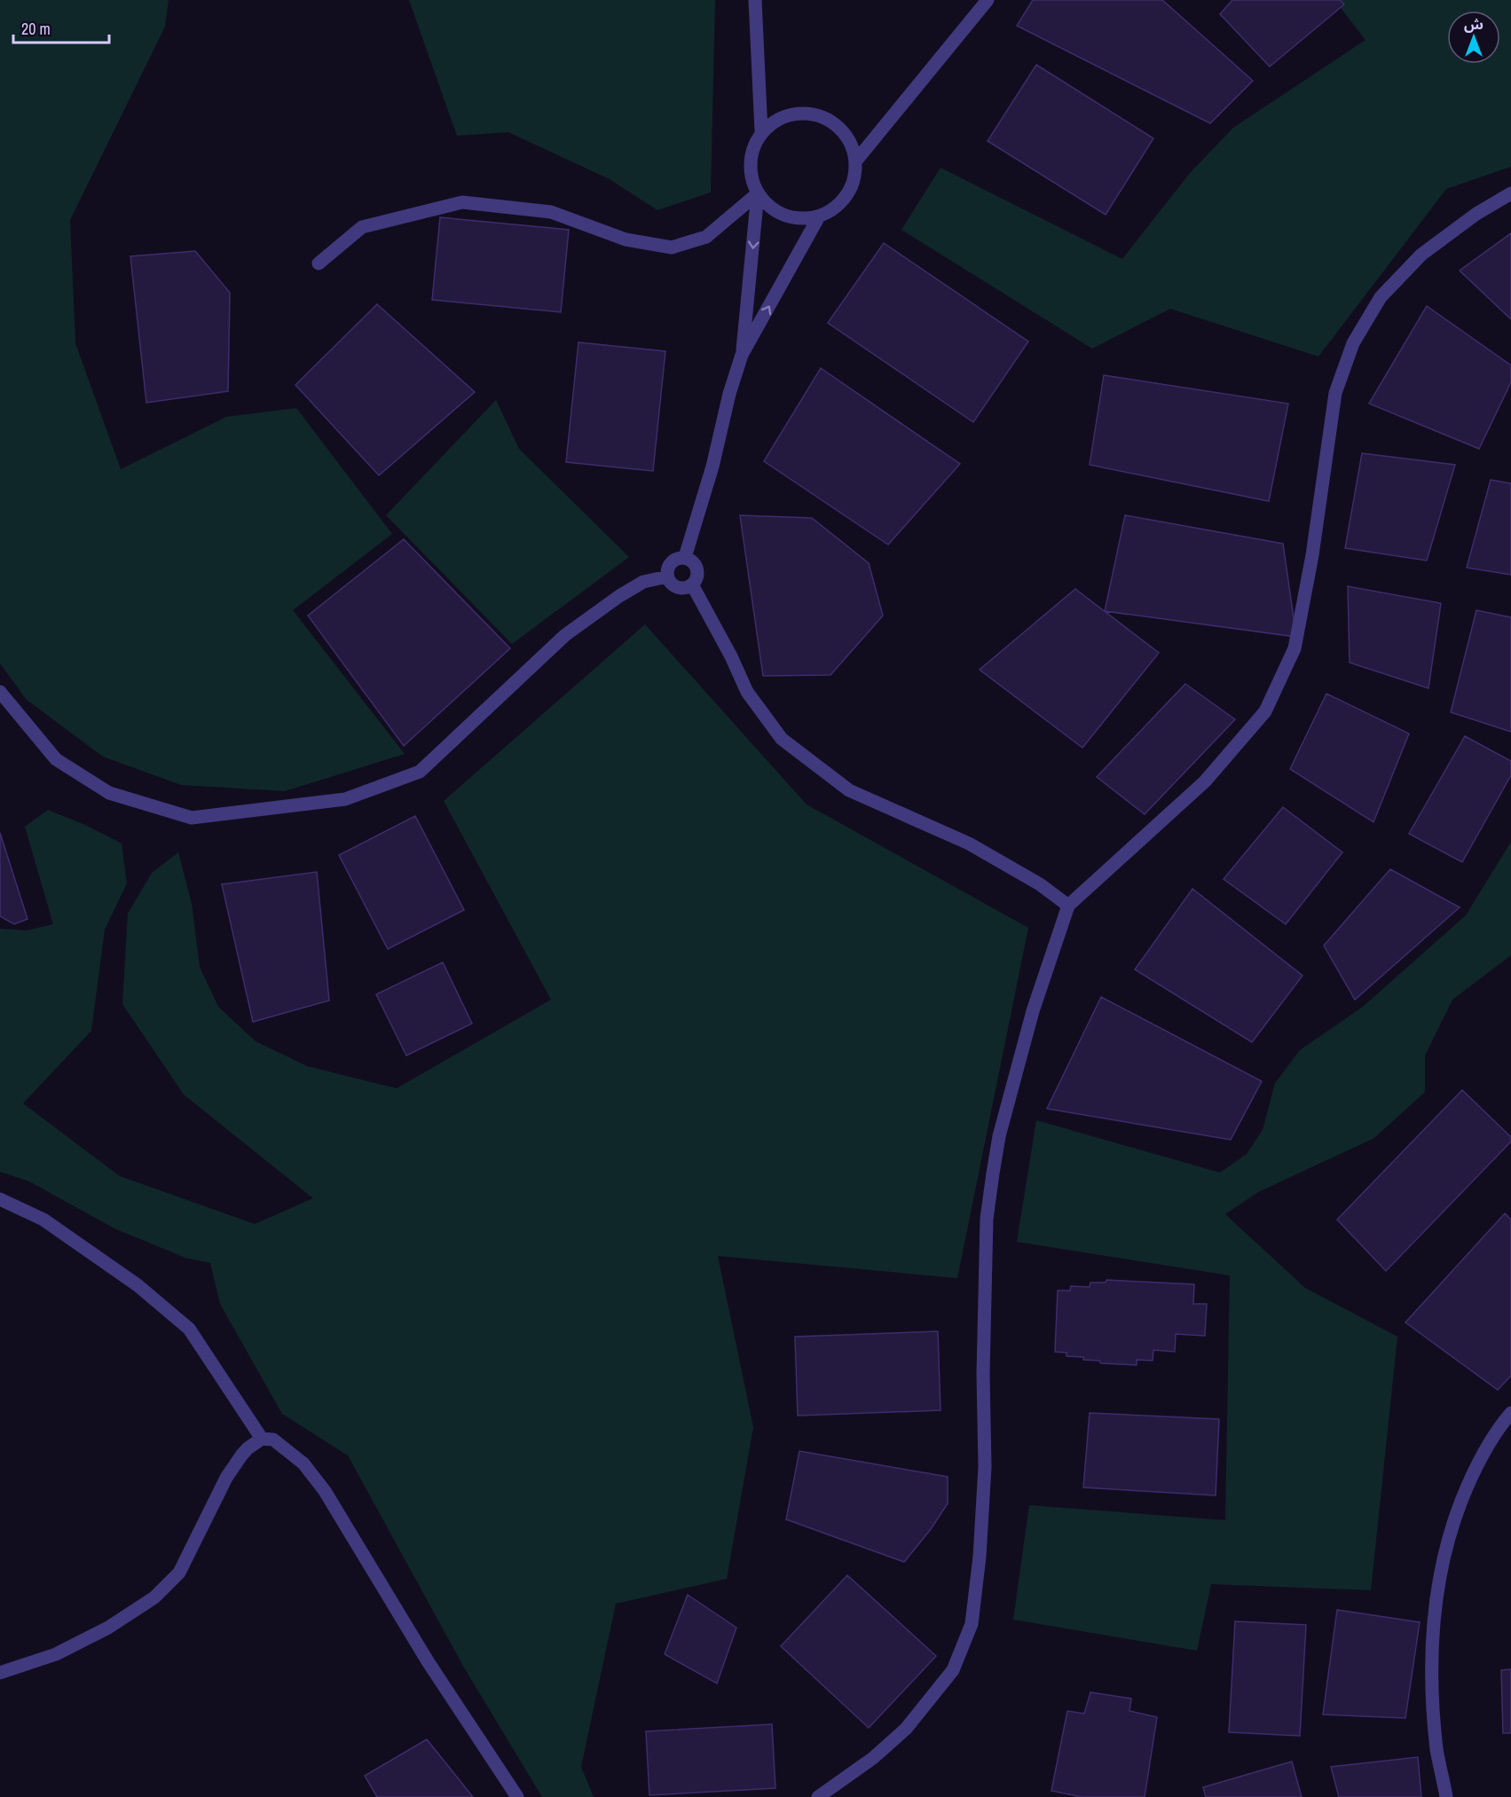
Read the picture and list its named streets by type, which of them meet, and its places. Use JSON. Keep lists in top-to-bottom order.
{
  "scale_bar": "20 m",
  "north": "top"
}
